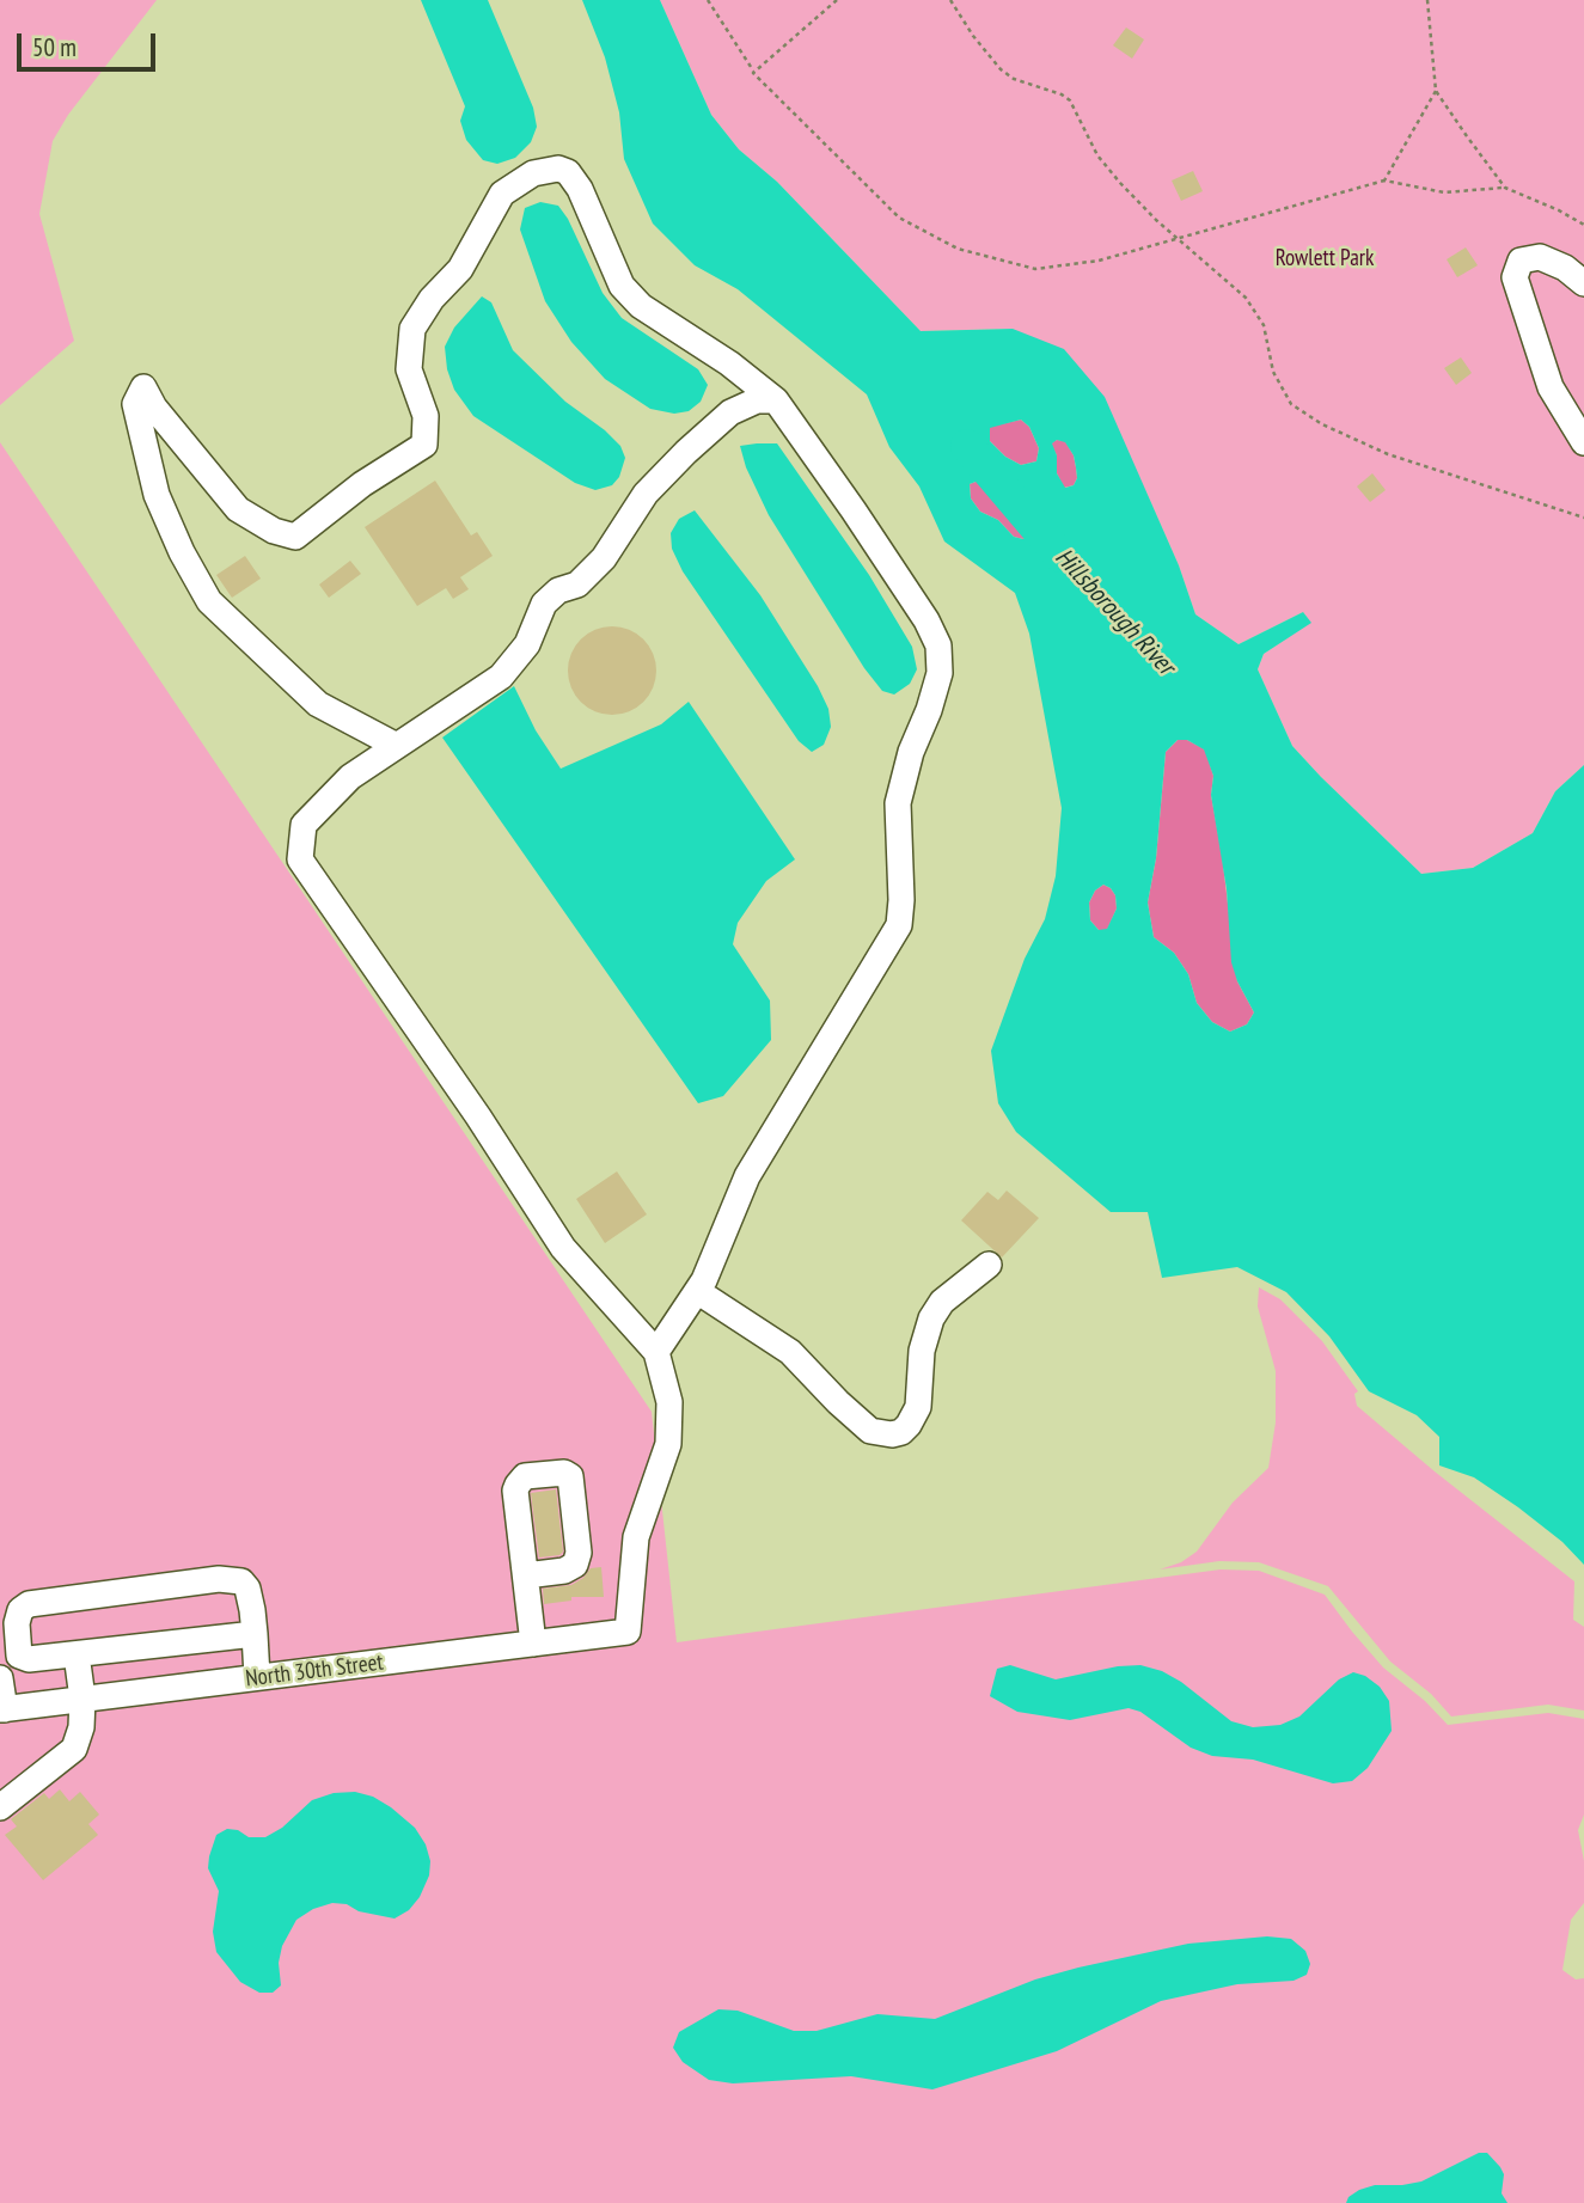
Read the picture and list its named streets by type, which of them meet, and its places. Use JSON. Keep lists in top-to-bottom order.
{
  "streets": {
    "street": ["North 30th Street"]
  },
  "water": ["Hillsborough River"],
  "parks": ["Rowlett Park"],
  "scale_bar": "50 m"
}
